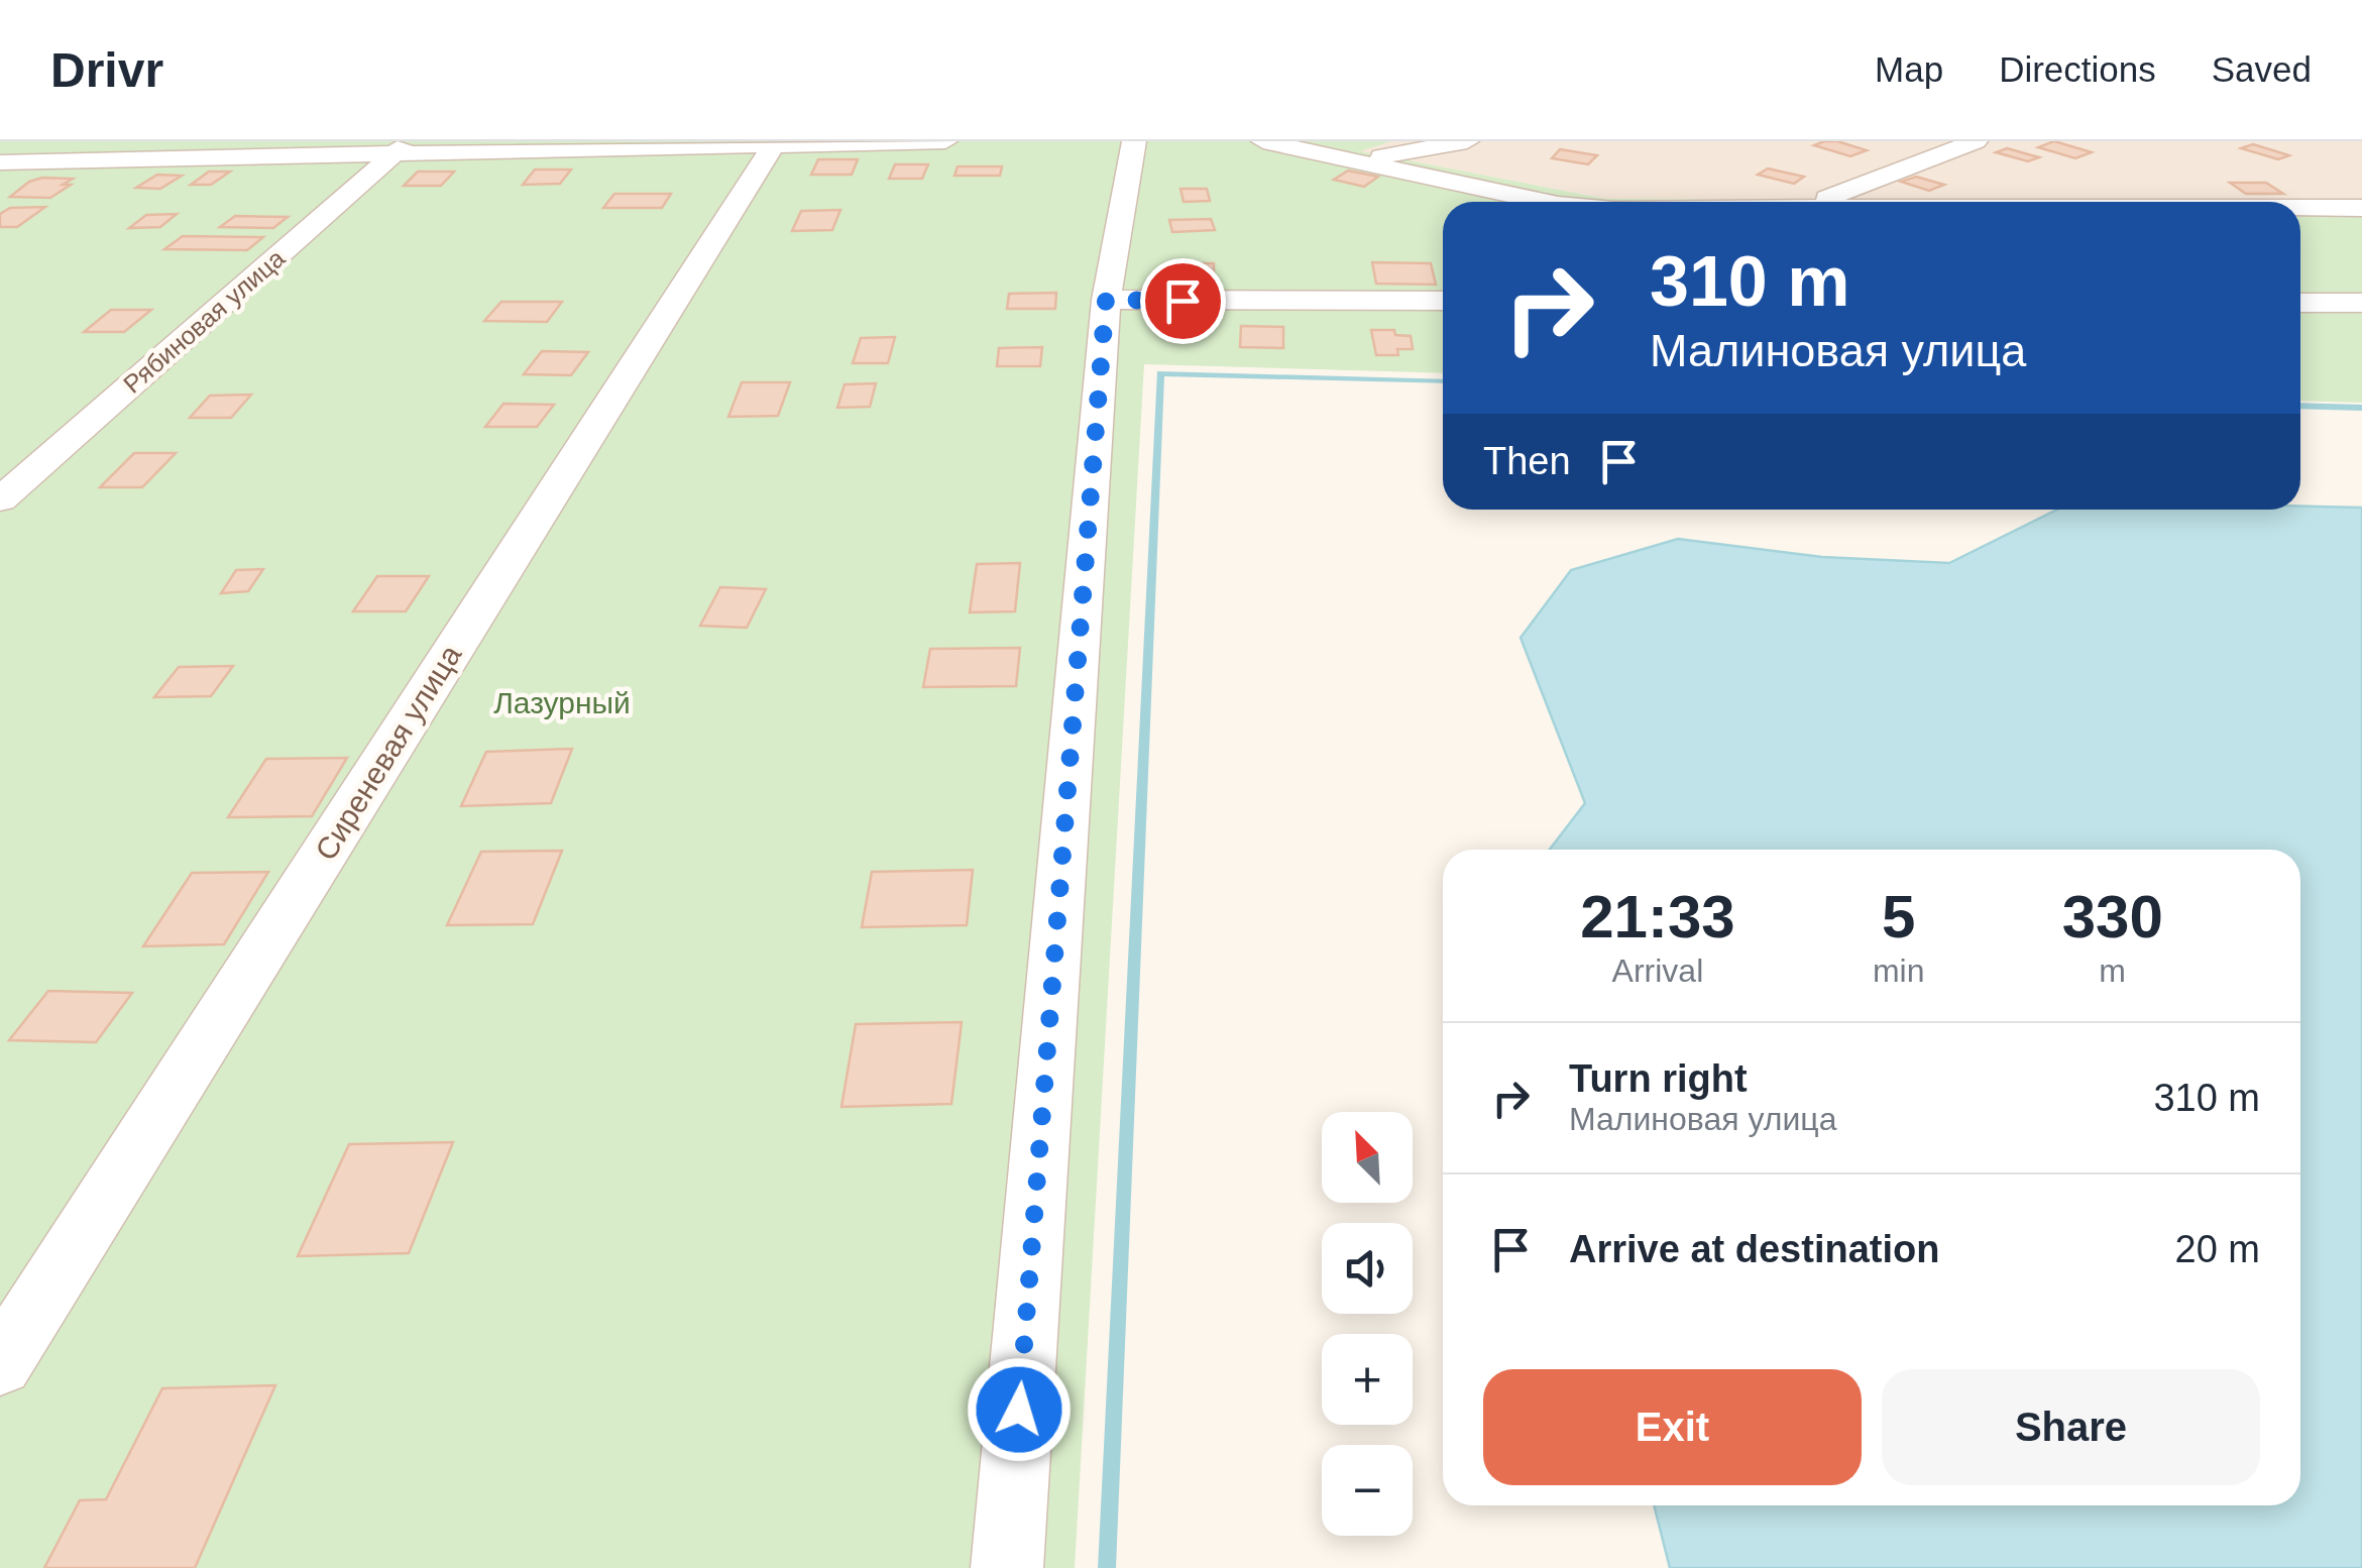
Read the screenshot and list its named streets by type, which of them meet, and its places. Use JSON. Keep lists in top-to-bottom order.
{
  "streets": {
    "street": ["Рябиновая улица", "Сиреневая улица"]
  },
  "parks": ["Лазурный"],
  "north": "top left",
  "page": {
    "header": "Drivr",
    "nav": ["Map", "Directions", "Saved"],
    "turn": ["310 m", "Малиновая улица"],
    "then": "Then",
    "eta": [
      "21:33",
      "Arrival",
      "5",
      "min",
      "330",
      "m"
    ],
    "list": [
      {
        "name": "Turn right",
        "note": "Малиновая улица",
        "value": "310 m"
      },
      {
        "name": "Arrive at destination",
        "value": "20 m"
      }
    ],
    "map_buttons": ["+", "−"],
    "buttons": ["Exit", "Share"]
  }
}
